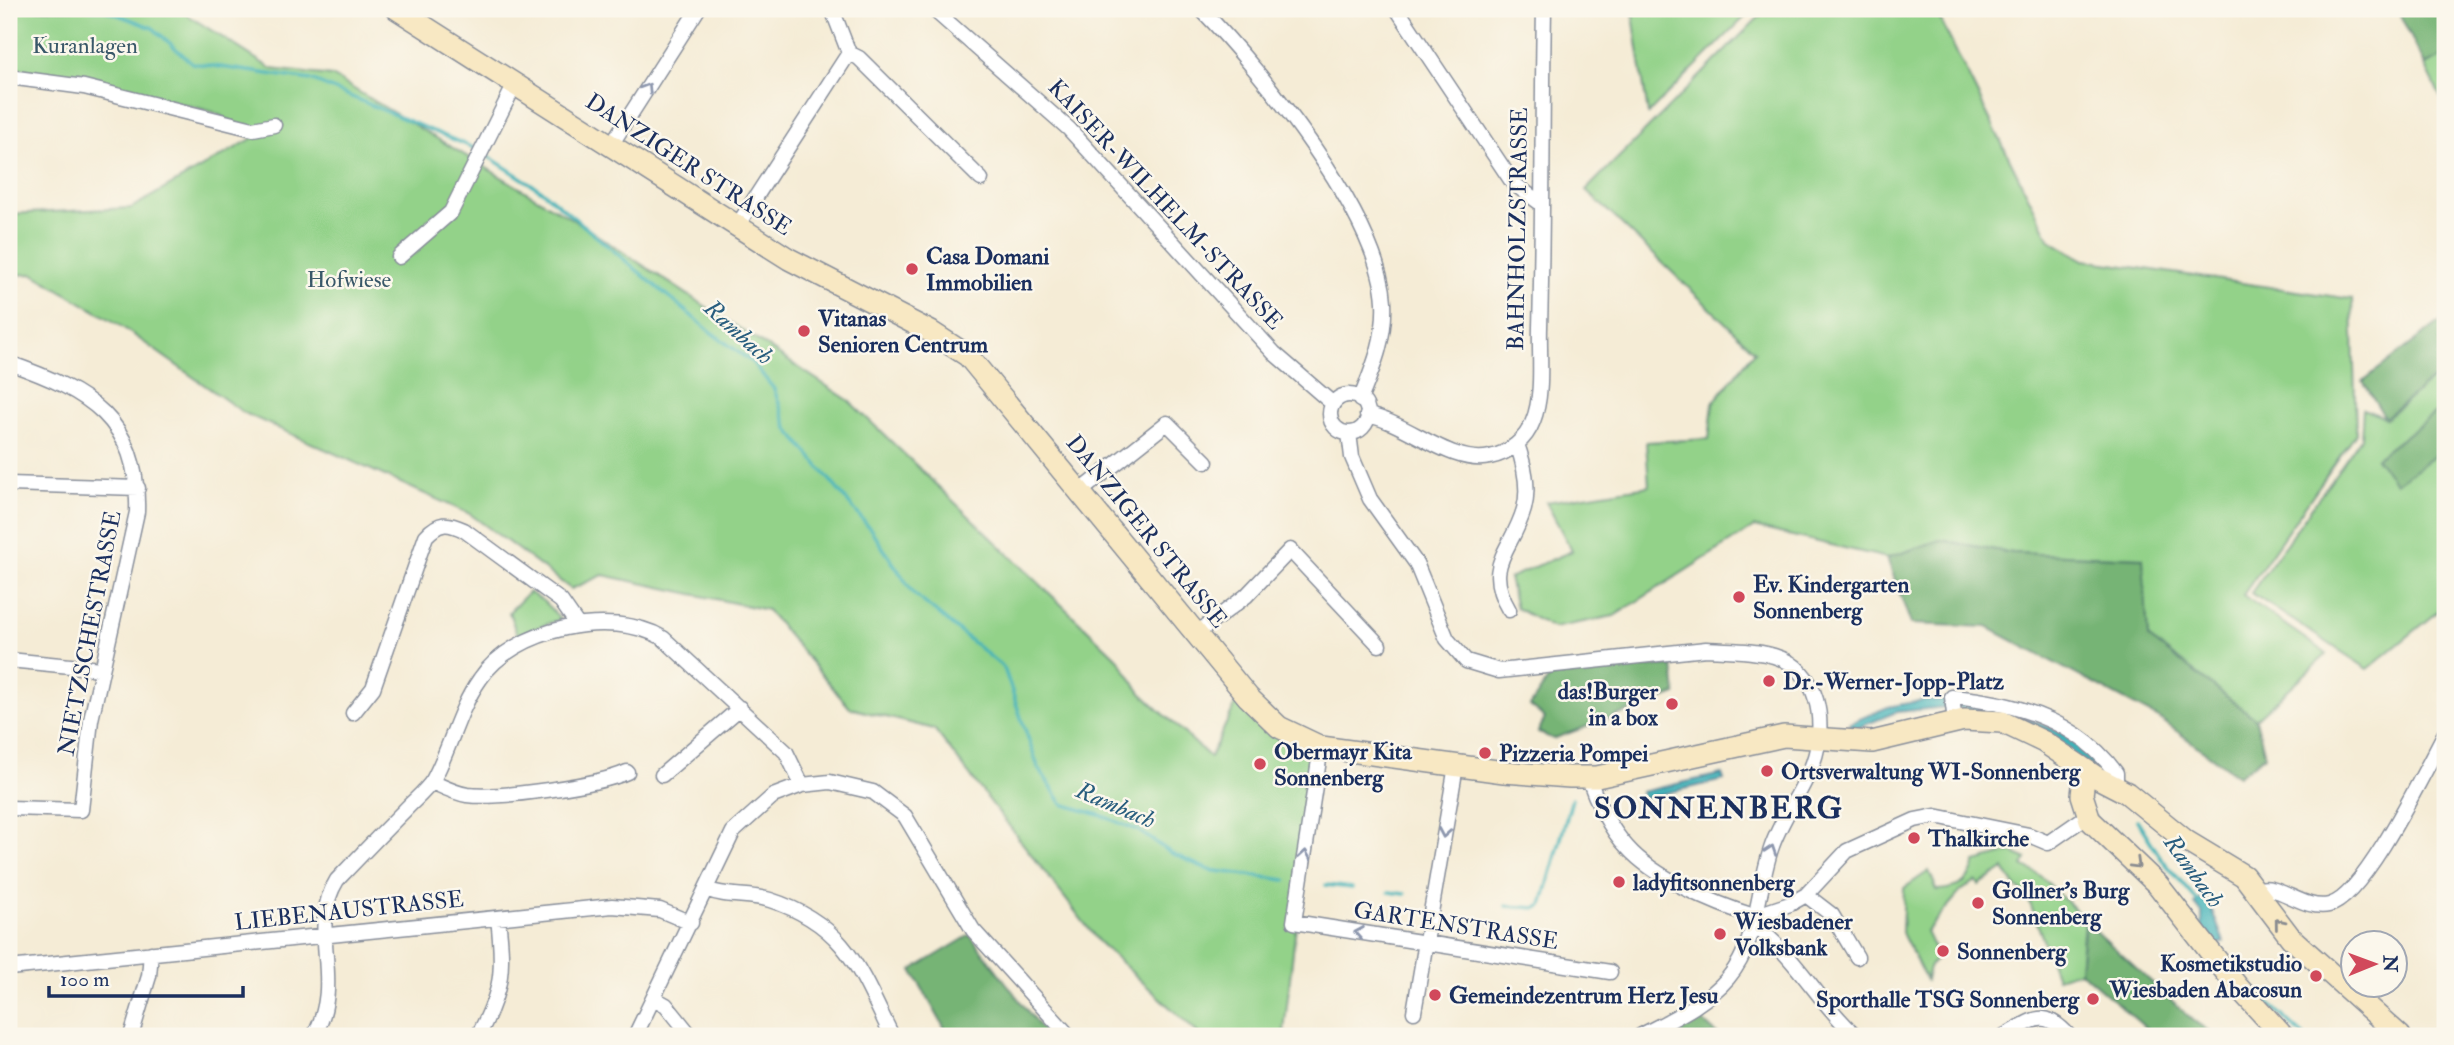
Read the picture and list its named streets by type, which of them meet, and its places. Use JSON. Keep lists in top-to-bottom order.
{
  "streets": {
    "main road": ["DANZIGER STRASSE"],
    "street": [
      "KAISER-WILHELM-STRASSE",
      "BAHNHOLZSTRASSE",
      "NIETZSCHESTRASSE",
      "LIEBENAUSTRASSE",
      "GARTENSTRASSE"
    ]
  },
  "crossings": [
    ["DANZIGER STRASSE", "GARTENSTRASSE"]
  ],
  "districts": ["SONNENBERG"],
  "water": ["Rambach"],
  "parks": ["Kuranlagen", "Hofwiese"],
  "places": [
    "Casa Domani Immobilien",
    "Vitanas Senioren Centrum",
    "Ev. Kindergarten Sonnenberg",
    "Dr.-Werner-Jopp-Platz",
    "das!Burger in a box",
    "Pizzeria Pompei",
    "Obermayr Kita Sonnenberg",
    "Ortsverwaltung WI-Sonnenberg",
    "Thalkirche",
    "ladyfitsonnenberg",
    "Gollner's Burg Sonnenberg",
    "Wiesbadener Volksbank",
    "Sonnenberg",
    "Kosmetikstudio Wiesbaden Abacosun",
    "Gemeindezentrum Herz Jesu",
    "Sporthalle TSG Sonnenberg"
  ],
  "scale_bar": "100 m",
  "north": "right"
}
